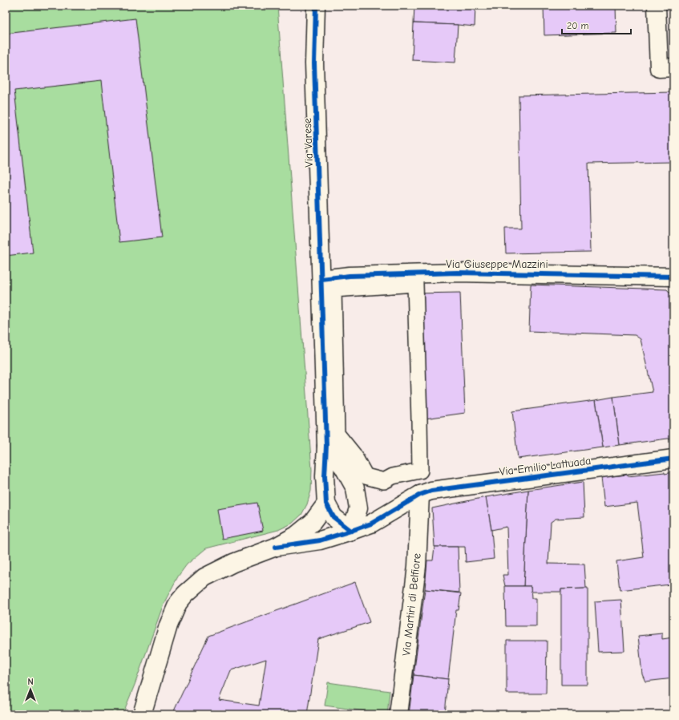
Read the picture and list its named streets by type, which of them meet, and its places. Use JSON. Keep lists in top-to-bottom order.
{
  "streets": {
    "street": [
      "Via Varese",
      "Via Giuseppe Mazzini",
      "Via Emilio Lattuada",
      "Via Martiri di Belfiore"
    ]
  },
  "crossings": [
    ["Via Varese", "Via Giuseppe Mazzini"],
    ["Via Emilio Lattuada", "Via Martiri di Belfiore"]
  ],
  "scale_bar": "20 m",
  "north": "top"
}
